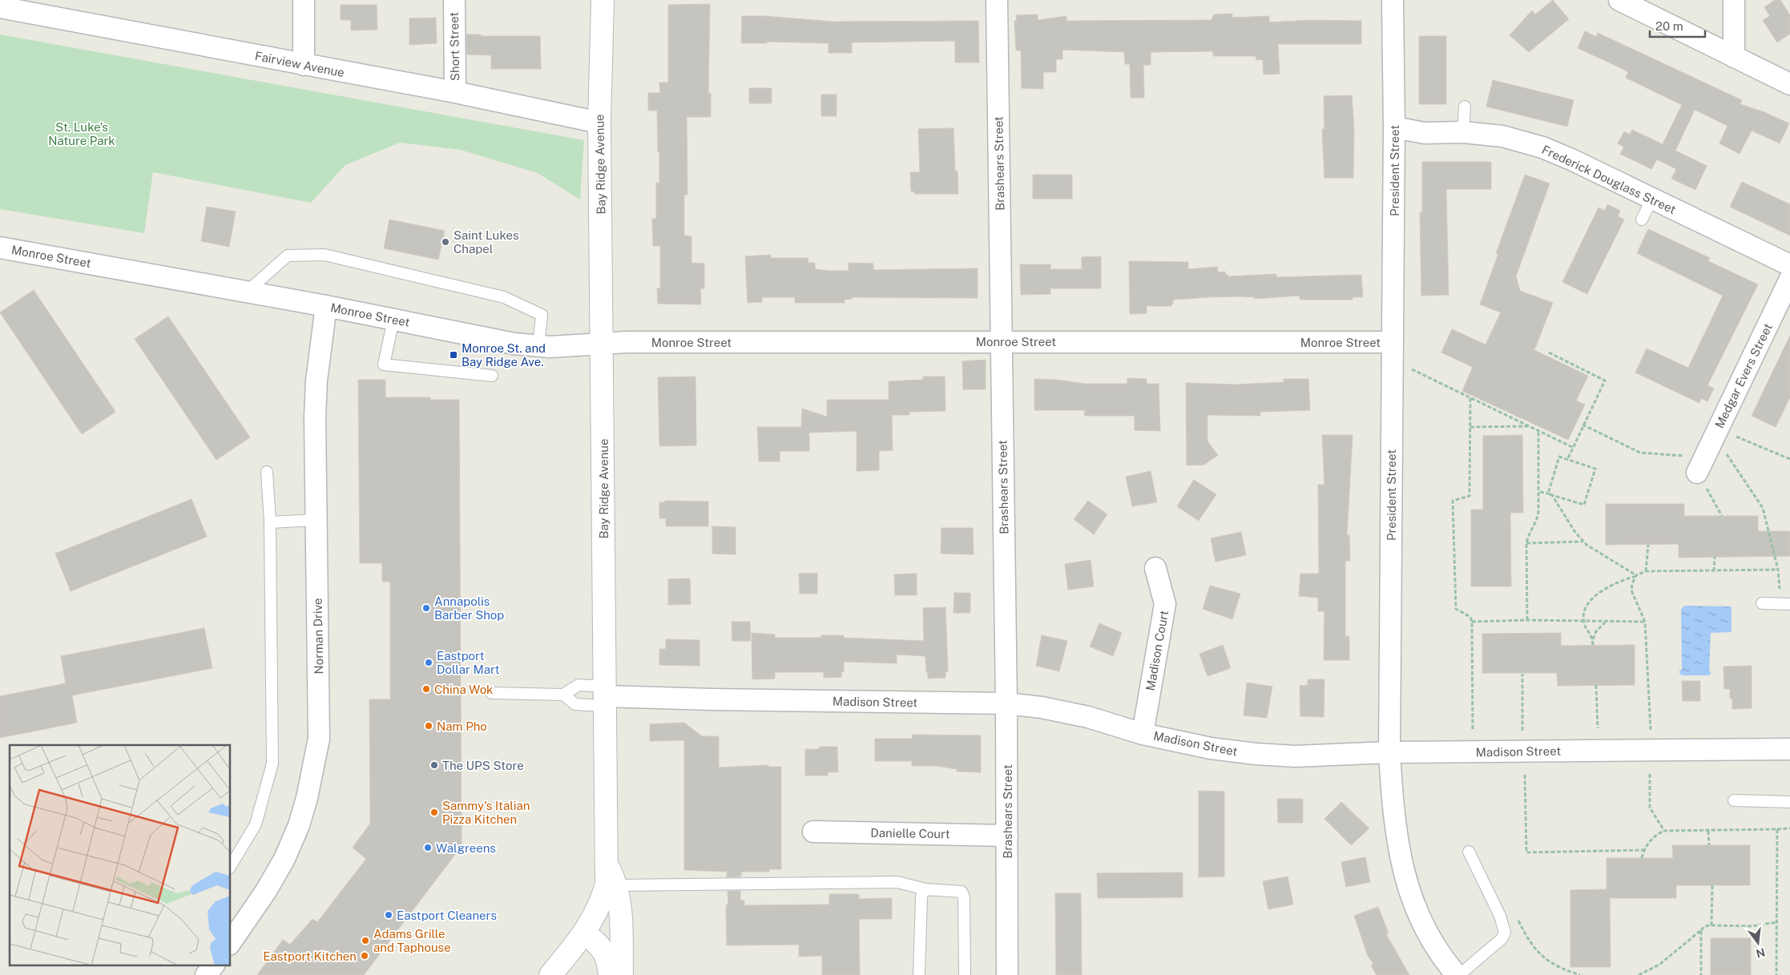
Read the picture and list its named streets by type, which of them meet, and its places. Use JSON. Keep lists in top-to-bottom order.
{
  "streets": {
    "main road": ["Bay Ridge Avenue"],
    "street": [
      "Short Street",
      "Fairview Avenue",
      "Brashears Street",
      "President Street",
      "Frederick Douglass Street",
      "Monroe Street",
      "Medgar Evers Street",
      "Norman Drive",
      "Madison Court",
      "Madison Street",
      "Danielle Court"
    ]
  },
  "crossings": [
    ["Short Street", "Fairview Avenue"],
    ["Fairview Avenue", "Bay Ridge Avenue"],
    ["Brashears Street", "Monroe Street"],
    ["Brashears Street", "Madison Street"],
    ["Brashears Street", "Danielle Court"],
    ["Bay Ridge Avenue", "Monroe Street"],
    ["Bay Ridge Avenue", "Madison Street"],
    ["President Street", "Frederick Douglass Street"],
    ["President Street", "Monroe Street"],
    ["President Street", "Madison Street"],
    ["Monroe Street", "Norman Drive"],
    ["Madison Court", "Madison Street"]
  ],
  "parks": ["St. Luke's Nature Park"],
  "places": {
    "other": [
      "Saint Lukes Chapel",
      "Annapolis Barber Shop",
      "Eastport Dollar Mart",
      "China Wok",
      "Nam Pho",
      "The UPS Store",
      "Sammy's Italian Pizza Kitchen",
      "Walgreens",
      "Eastport Cleaners",
      "Adams Grille and Taphouse",
      "Eastport Kitchen"
    ],
    "transit": ["Monroe St. and Bay Ridge Ave."]
  },
  "scale_bar": "20 m",
  "north": "bottom"
}
